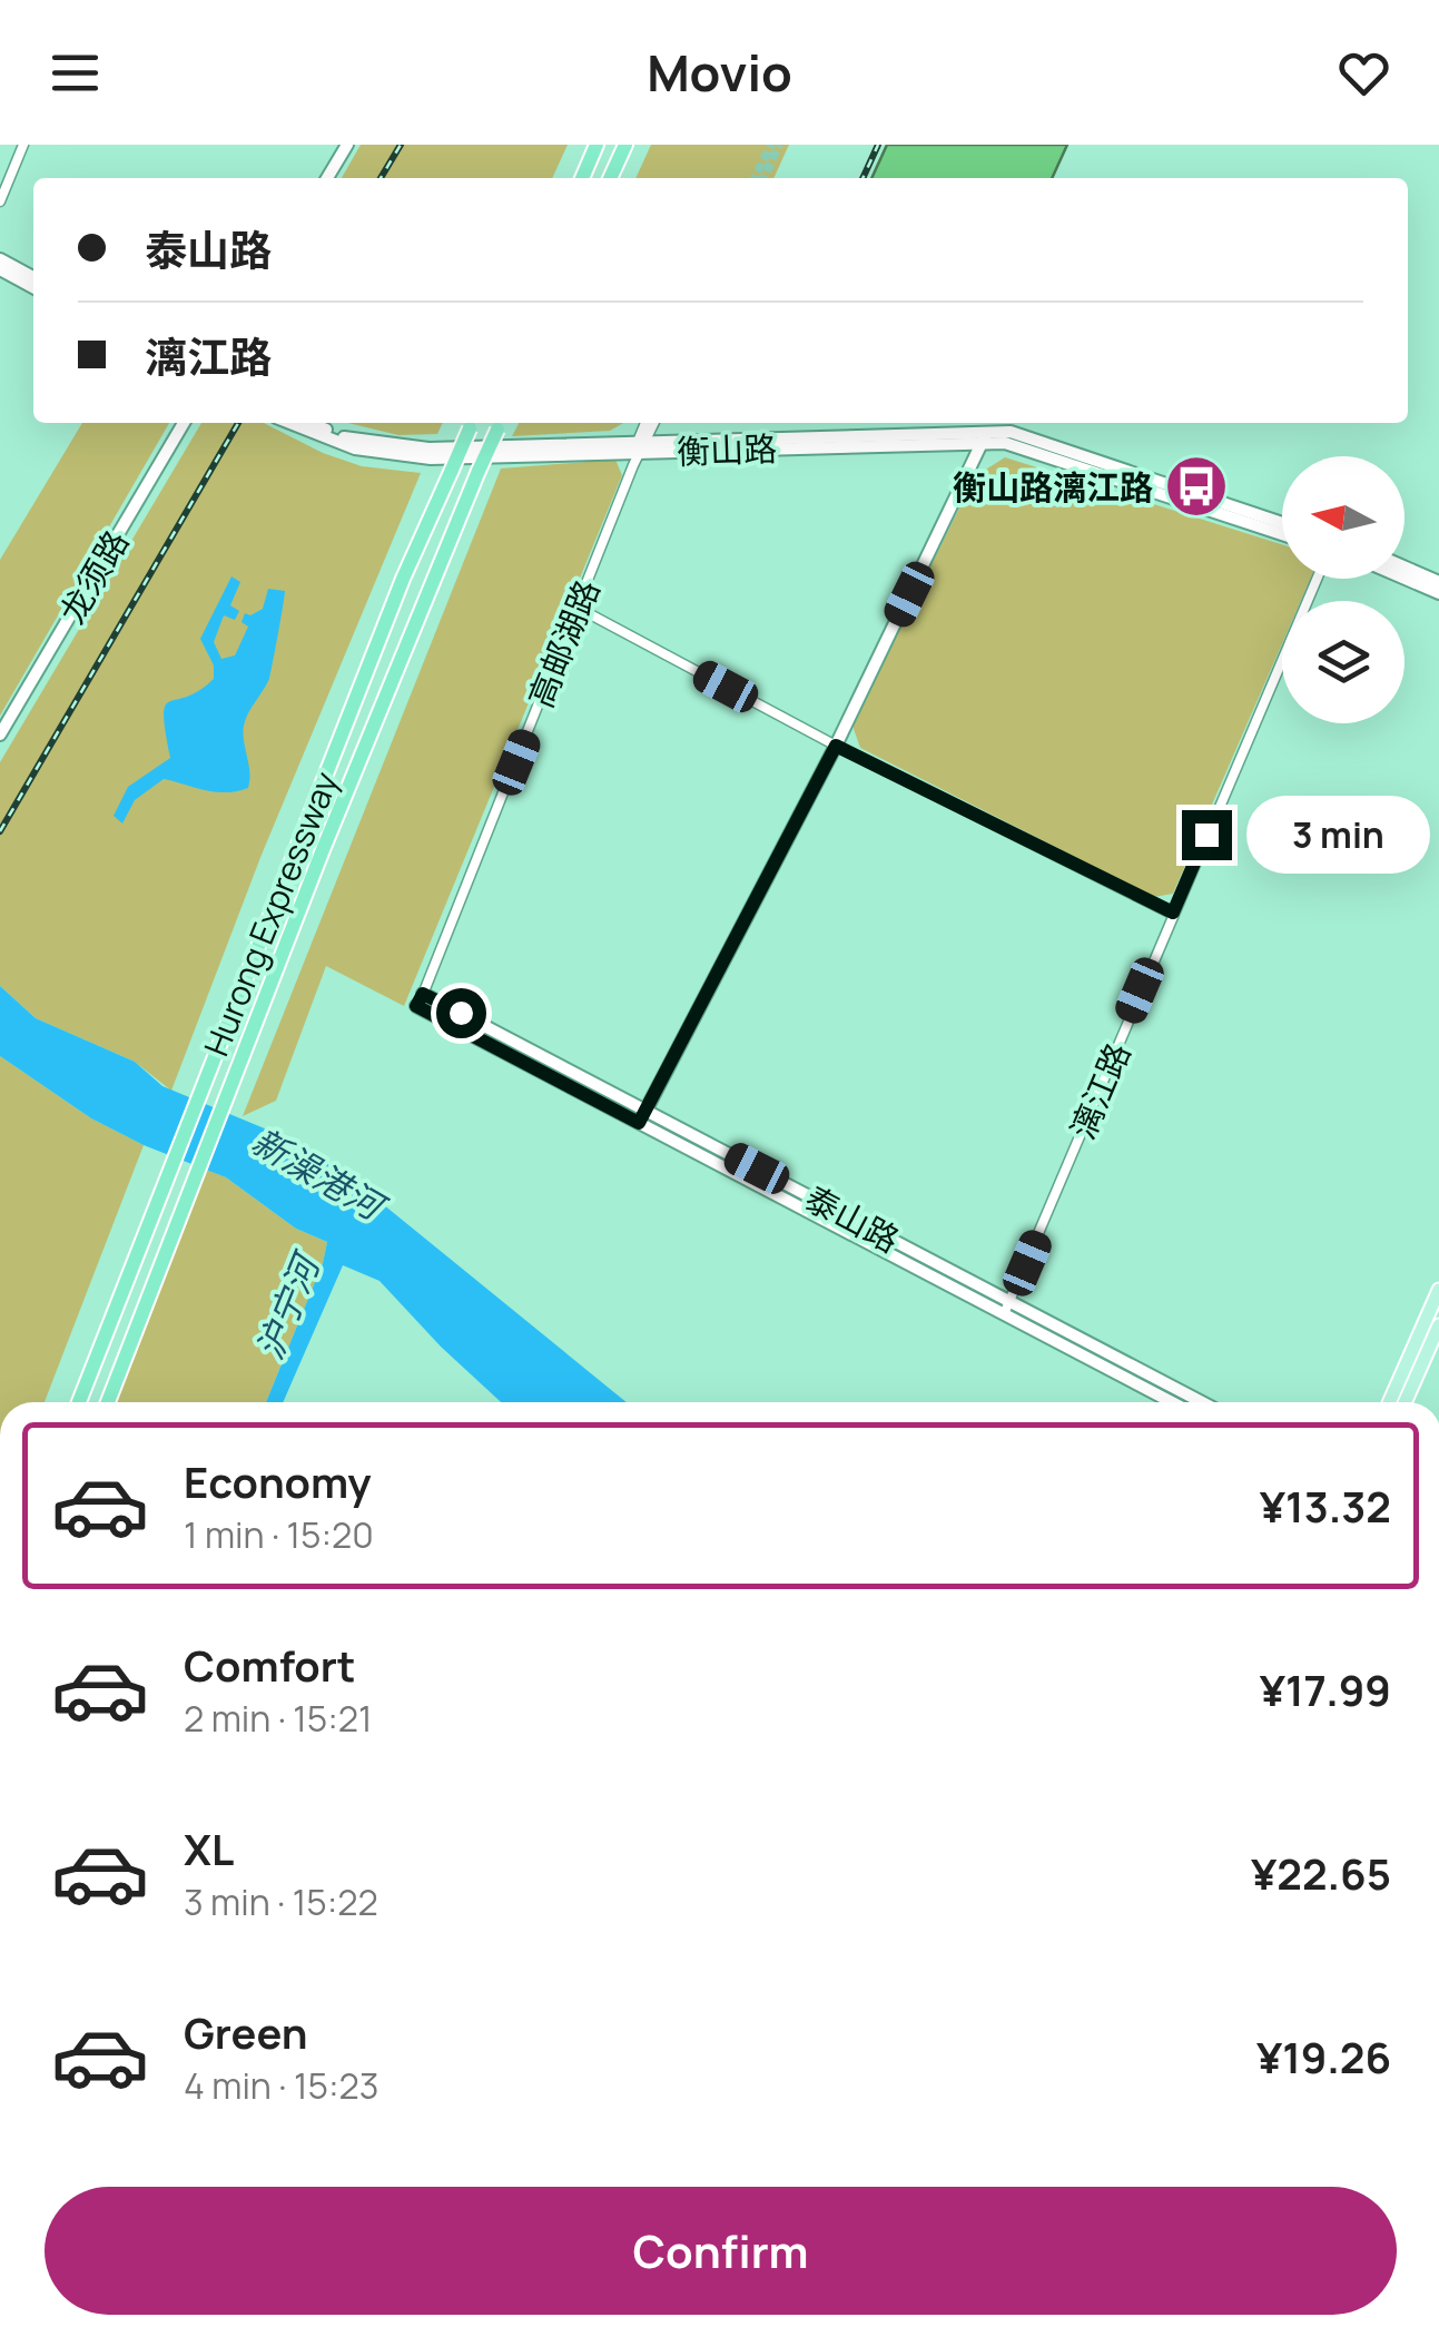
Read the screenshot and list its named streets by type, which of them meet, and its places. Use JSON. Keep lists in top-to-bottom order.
{
  "streets": {
    "highway": ["Hurong Expressway"],
    "street": [
      "衡山路",
      "龙须路",
      "高邮湖路",
      "漓江路",
      "泰山路"
    ]
  },
  "crossings": [
    ["衡山路", "高邮湖路"],
    ["高邮湖路", "泰山路"],
    ["漓江路", "泰山路"]
  ],
  "water": ["新澡港河", "沪宁河"],
  "places": {
    "bus stop": ["衡山路漓江路"]
  },
  "north": "left",
  "page": {
    "header": "Movio",
    "banner": ["泰山路", "漓江路"],
    "bubble": "3 min",
    "list": [
      {
        "name": "Economy",
        "note": "1 min · 15:20",
        "value": "¥13.32"
      },
      {
        "name": "Comfort",
        "note": "2 min · 15:21",
        "value": "¥17.99"
      },
      {
        "name": "XL",
        "note": "3 min · 15:22",
        "value": "¥22.65"
      },
      {
        "name": "Green",
        "note": "4 min · 15:23",
        "value": "¥19.26"
      }
    ],
    "buttons": "Confirm"
  }
}
